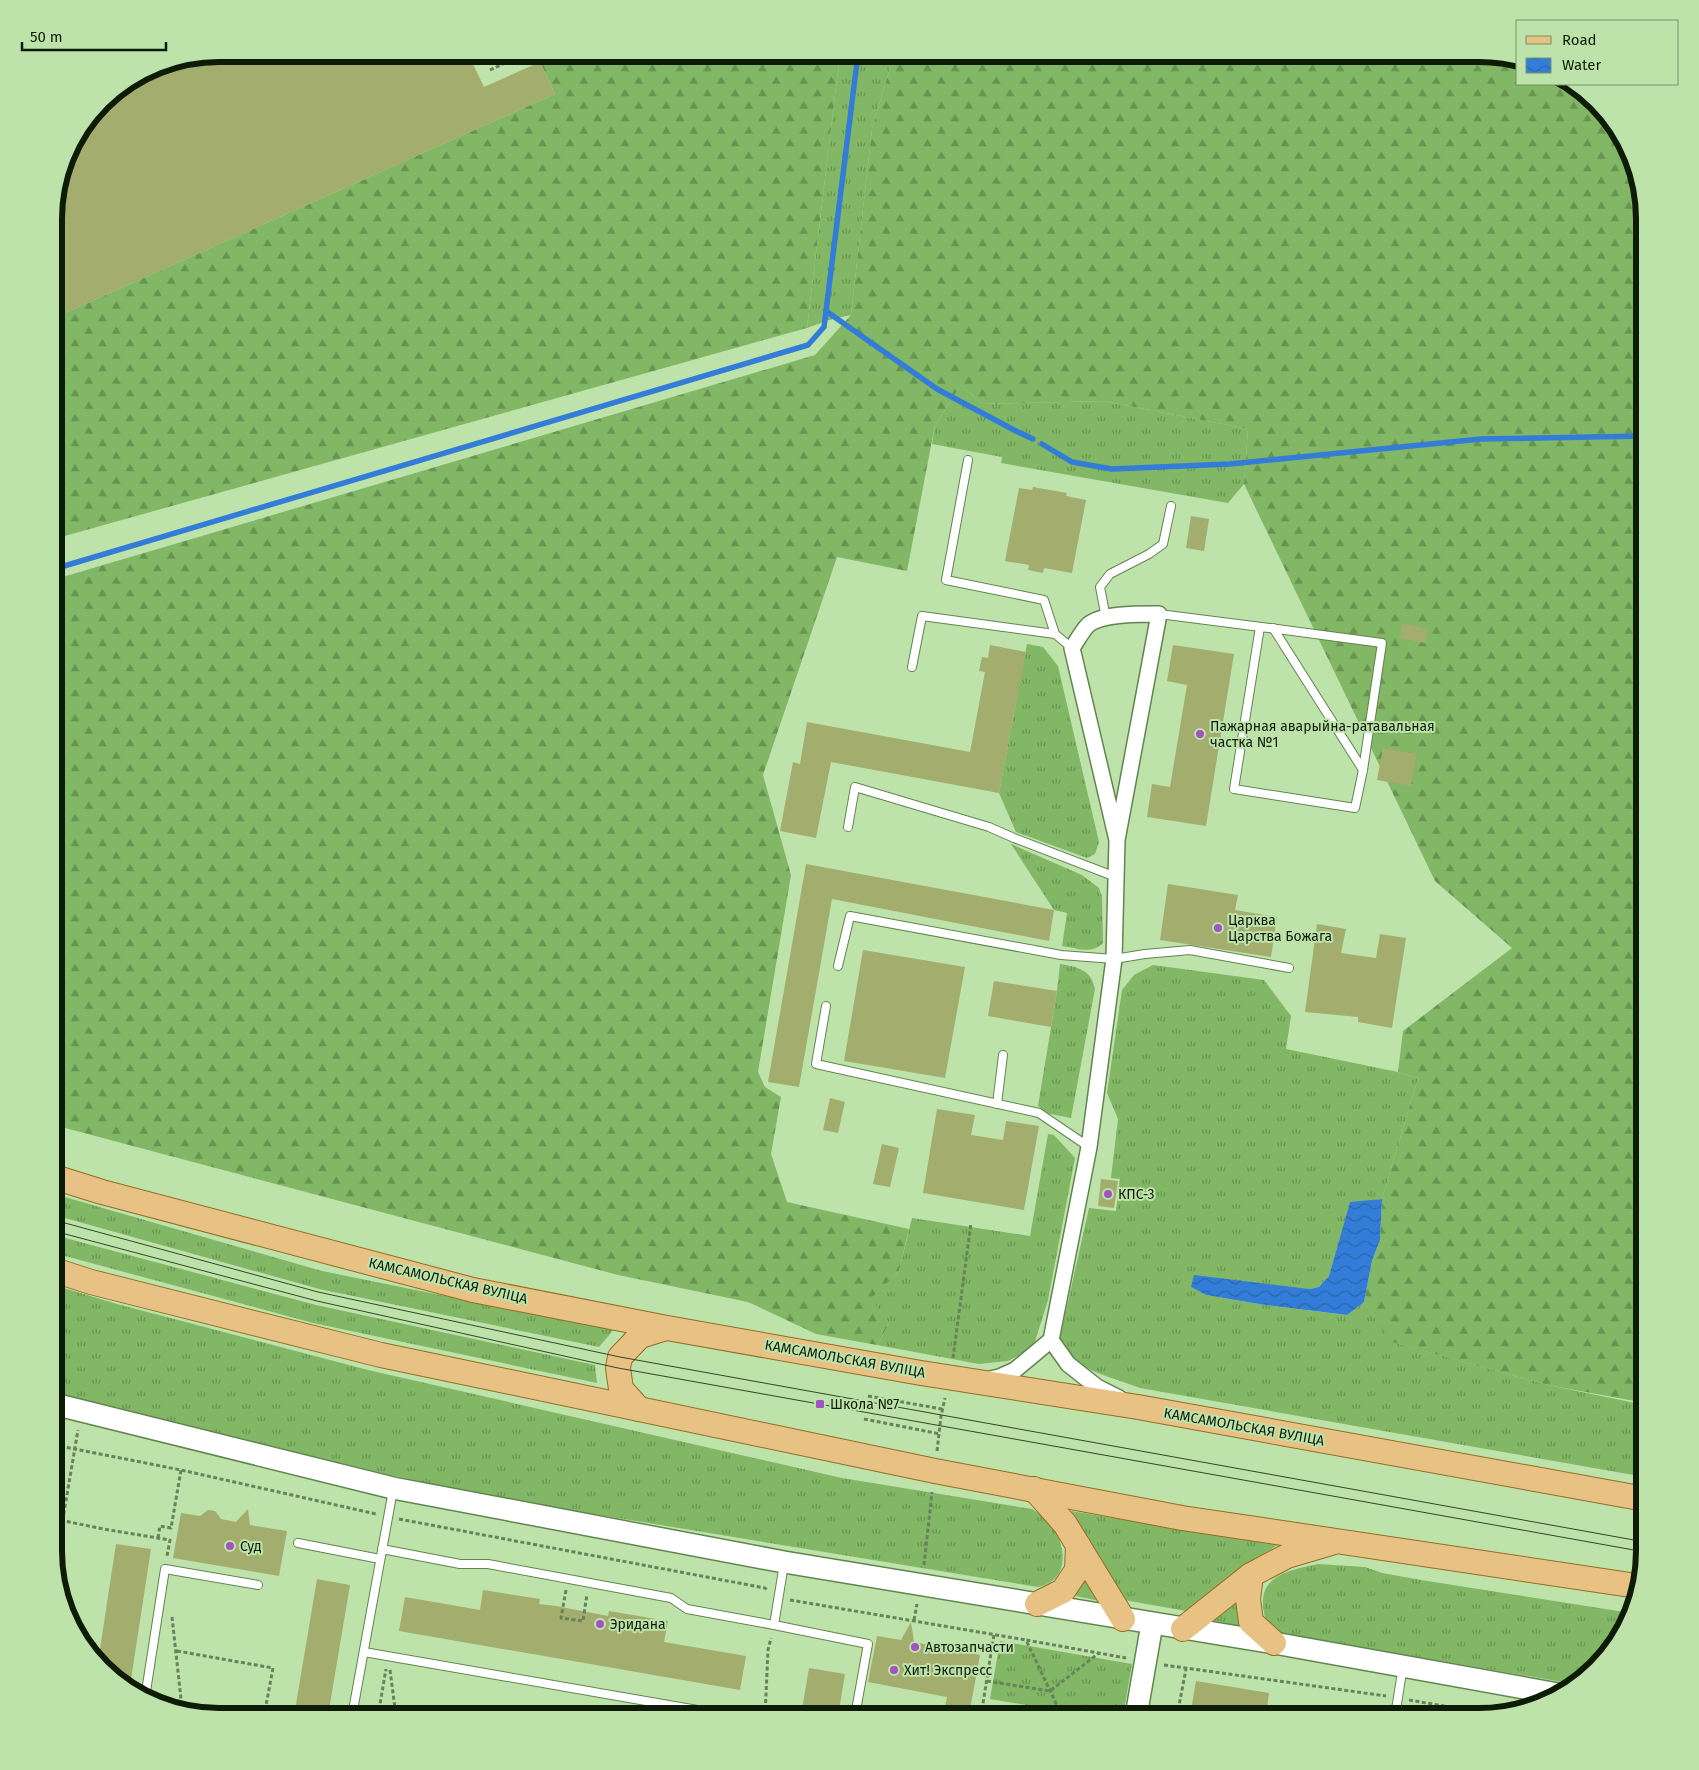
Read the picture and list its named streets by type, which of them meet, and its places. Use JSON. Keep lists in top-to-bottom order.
{
  "streets": {
    "main road": ["КАМСАМОЛЬСКАЯ ВУЛІЦА"]
  },
  "places": {
    "other": [
      "Пажарная аварыйна-ратавальная частка №1",
      "Царква Царства Божага",
      "КПС-3",
      "Суд",
      "Эридана",
      "Автозапчасти",
      "Хит! Экспресс"
    ],
    "transit": ["Школа №7"]
  },
  "legend": ["Road", "Water"],
  "scale_bar": "50 m"
}
